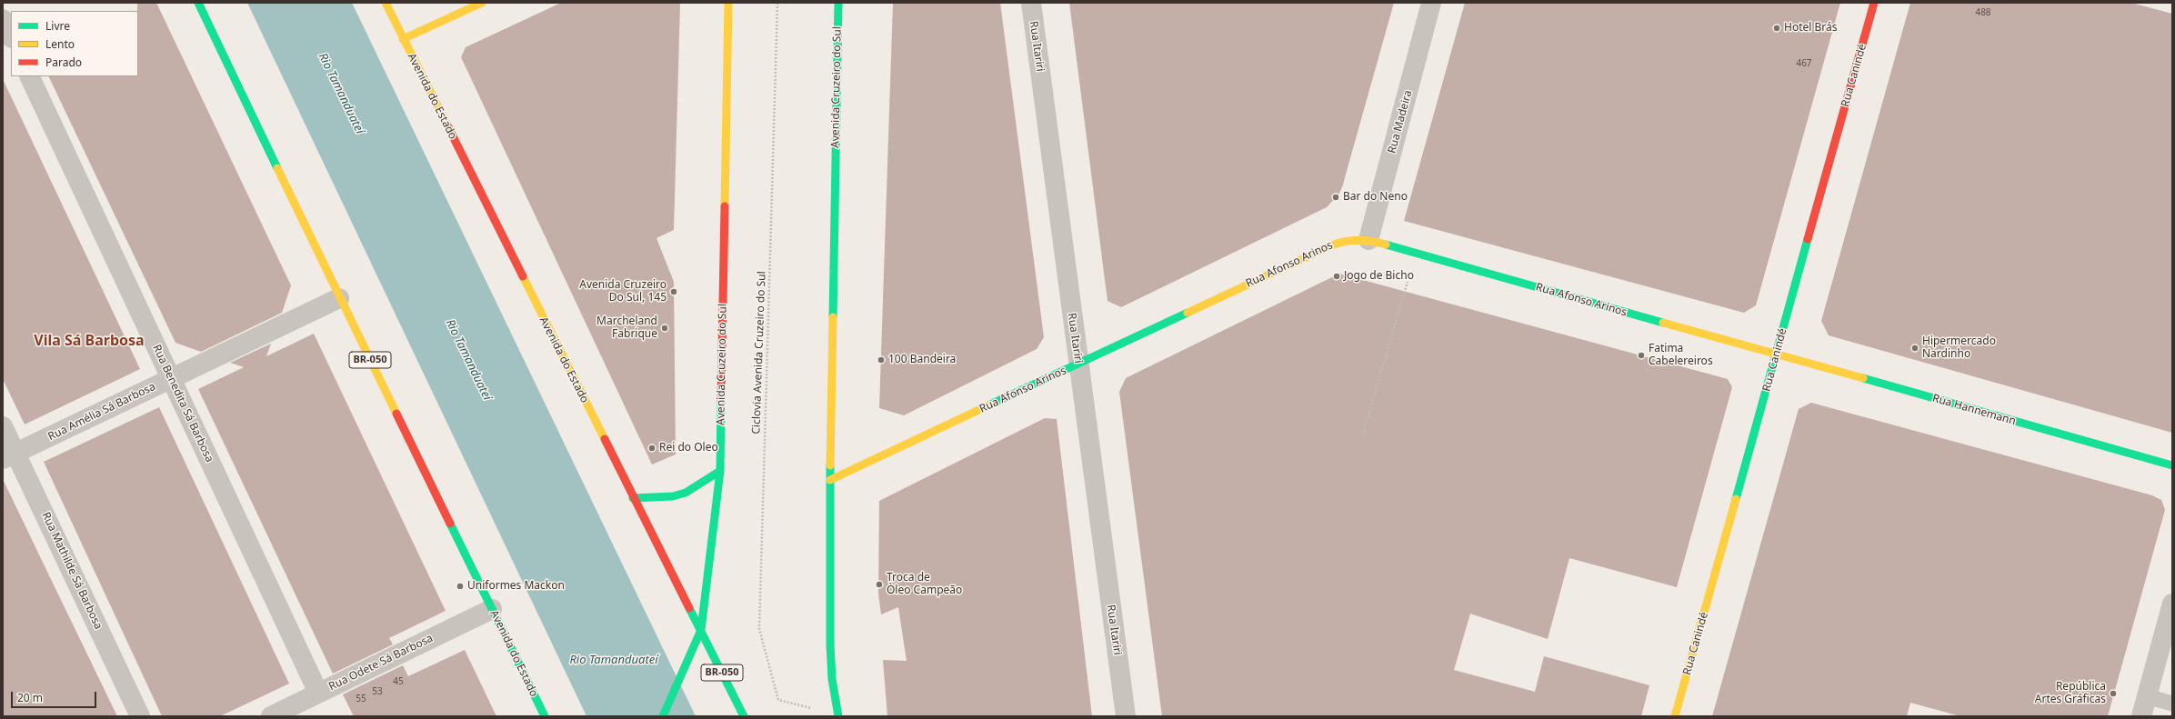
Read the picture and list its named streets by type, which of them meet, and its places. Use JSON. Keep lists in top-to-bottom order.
{
  "streets": {
    "main road": [
      "Rua Canindé",
      "Avenida Cruzeiro do Sul",
      "Avenida do Estado",
      "Rua Afonso Arinos",
      "BR-050",
      "Rua Hannemann"
    ],
    "street": [
      "Rua Itariri",
      "Rua Madeira",
      "Rua Benedita Sá Barbosa",
      "Rua Amélia Sá Barbosa",
      "Rua Mathilde Sá Barbosa",
      "Rua Odete Sá Barbosa"
    ],
    "path": ["Ciclovia Avenida Cruzeiro do Sul"]
  },
  "crossings": [
    ["Rua Itariri", "Rua Afonso Arinos"],
    ["Rua Canindé", "Rua Afonso Arinos"],
    ["Rua Canindé", "Rua Hannemann"],
    ["Avenida Cruzeiro do Sul", "Avenida do Estado"],
    ["Avenida Cruzeiro do Sul", "Rua Afonso Arinos"],
    ["Avenida do Estado", "Rua Amélia Sá Barbosa"],
    ["Avenida do Estado", "Rua Odete Sá Barbosa"],
    ["Rua Madeira", "Rua Afonso Arinos"],
    ["Rua Afonso Arinos", "Rua Hannemann"],
    ["Rua Benedita Sá Barbosa", "Rua Amélia Sá Barbosa"],
    ["Rua Benedita Sá Barbosa", "Rua Odete Sá Barbosa"],
    ["Rua Amélia Sá Barbosa", "Rua Mathilde Sá Barbosa"]
  ],
  "districts": ["Vila Sá Barbosa"],
  "water": ["Rio Tamanduateí"],
  "places": [
    "Hotel Brás",
    "Bar do Neno",
    "Jogo de Bicho",
    "Avenida Cruzeiro Do Sul, 145",
    "Marcheland Fabrique",
    "Hipermercado Nardinho",
    "Fatima Cabelereiros",
    "100 Bandeira",
    "Rei do Oleo",
    "Troca de Òleo Campeão",
    "Uniformes Mackon",
    "República Artes Gráficas"
  ],
  "house_numbers": [
    "488",
    "467",
    "45",
    "53",
    "55"
  ],
  "legend": ["Livre", "Lento", "Parado"],
  "scale_bar": "20 m"
}
